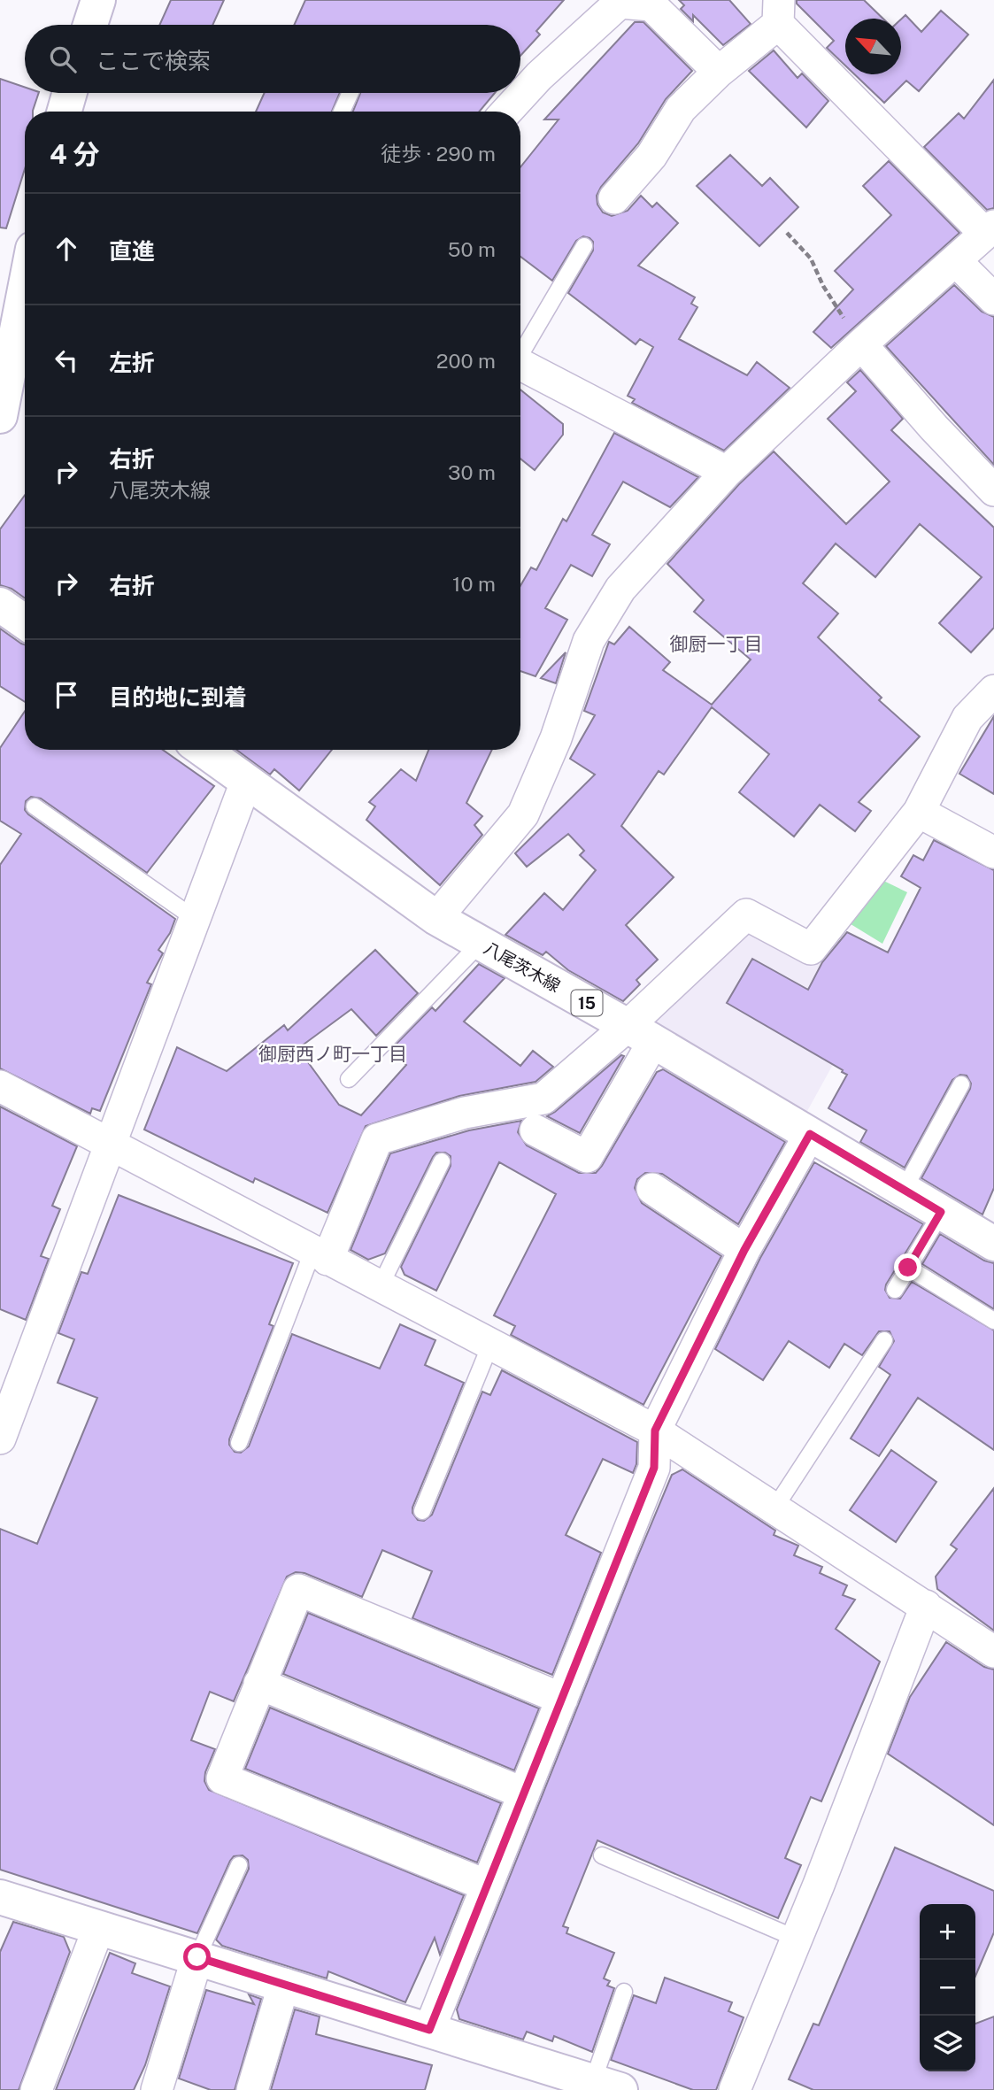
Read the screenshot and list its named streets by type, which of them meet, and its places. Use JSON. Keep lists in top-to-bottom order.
{
  "streets": {
    "main road": ["八尾茨木線", "15"]
  },
  "districts": ["御厨一丁目", "御厨西ノ町一丁目"],
  "north": "top left",
  "page": {
    "search": "ここで検索",
    "heading": ["4 分", "徒歩 · 290 m"],
    "list": [
      ["直進", "50 m"],
      ["左折", "200 m"],
      ["右折", "八尾茨木線", "30 m"],
      ["右折", "10 m"],
      "目的地に到着"
    ],
    "map_buttons": ["+", "−"]
  }
}
